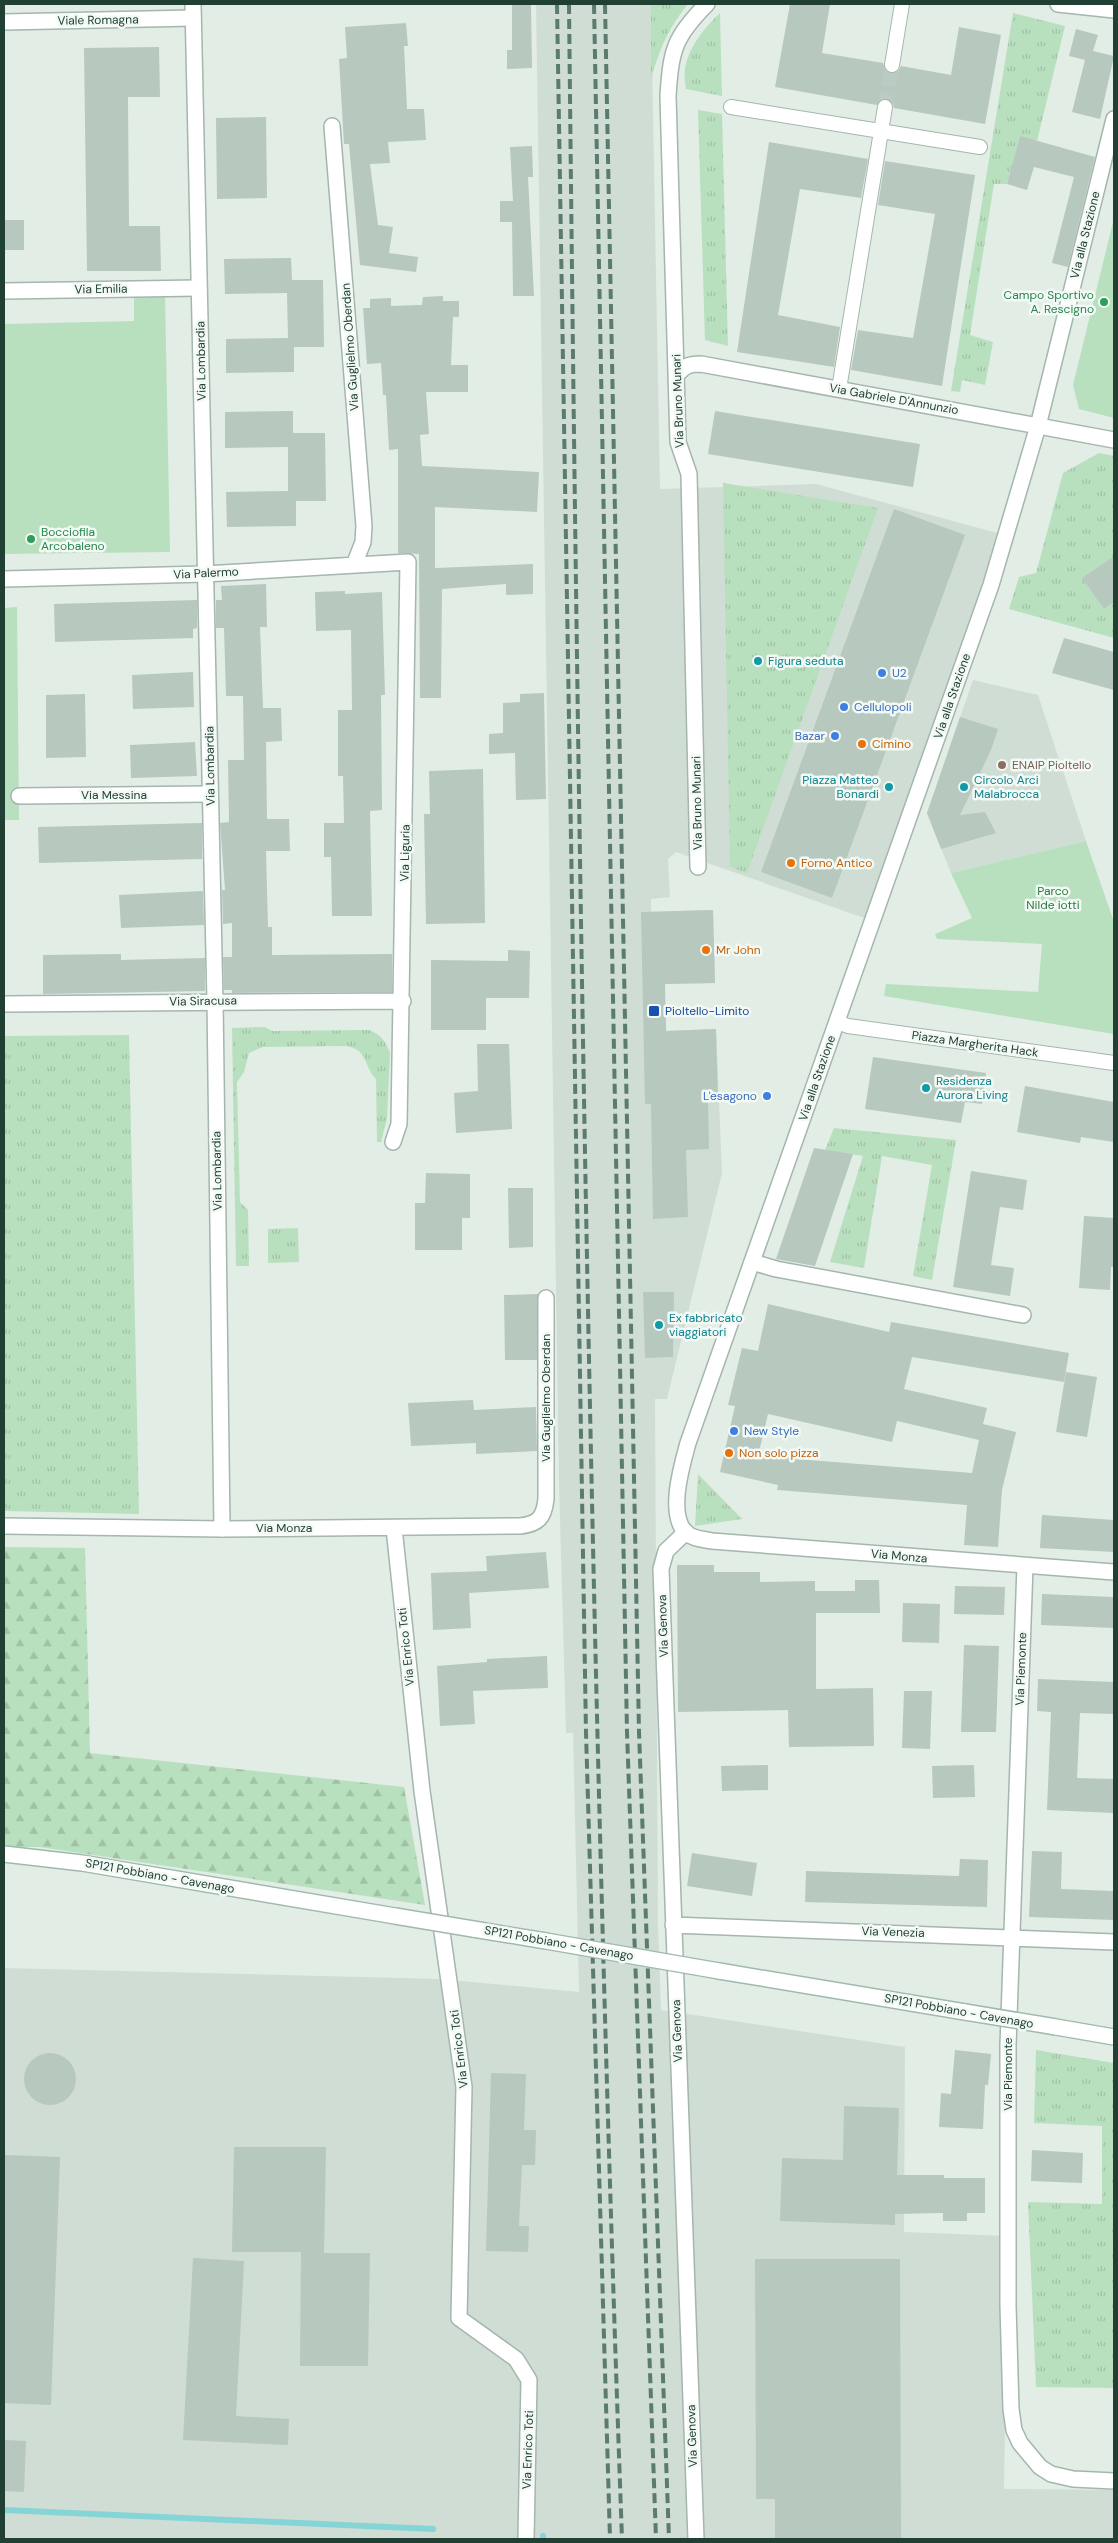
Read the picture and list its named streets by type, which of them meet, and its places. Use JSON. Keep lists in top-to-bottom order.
{
  "streets": {
    "street": [
      "Viale Romagna",
      "Via alla Stazione",
      "Via Emilia",
      "Via Guglielmo Oberdan",
      "Via Lombardia",
      "Via Gabriele D'Annunzio",
      "Via Bruno Munari",
      "Via Palermo",
      "Via Messina",
      "Via Liguria",
      "Via Siracusa",
      "Piazza Margherita Hack",
      "Via Monza",
      "Via Genova",
      "Via Enrico Toti",
      "Via Piemonte",
      "SP121 Pobbiano - Cavenago",
      "Via Venezia"
    ]
  },
  "crossings": [
    ["Viale Romagna", "Via Lombardia"],
    ["Via alla Stazione", "Via Gabriele D'Annunzio"],
    ["Via alla Stazione", "Piazza Margherita Hack"],
    ["Via alla Stazione", "Via Monza"],
    ["Via alla Stazione", "Via Genova"],
    ["Via Emilia", "Via Lombardia"],
    ["Via Guglielmo Oberdan", "Via Palermo"],
    ["Via Guglielmo Oberdan", "Via Monza"],
    ["Via Lombardia", "Via Palermo"],
    ["Via Lombardia", "Via Messina"],
    ["Via Lombardia", "Via Siracusa"],
    ["Via Lombardia", "Via Monza"],
    ["Via Gabriele D'Annunzio", "Via Bruno Munari"],
    ["Via Palermo", "Via Liguria"],
    ["Via Liguria", "Via Siracusa"],
    ["Via Monza", "Via Genova"],
    ["Via Monza", "Via Enrico Toti"],
    ["Via Monza", "Via Piemonte"],
    ["Via Genova", "Via Venezia"],
    ["Via Piemonte", "Via Venezia"]
  ],
  "parks": ["Parco Nilde iotti"],
  "places": {
    "other": [
      "Campo Sportivo A. Rescigno",
      "Bocciofila Arcobaleno",
      "Figura seduta",
      "U2",
      "Cellulopoli",
      "Bazar",
      "Cimino",
      "ENAIP Pioltello",
      "Piazza Matteo Bonardi",
      "Circolo Arci Malabrocca",
      "Forno Antico",
      "Mr John",
      "Residenza Aurora Living",
      "L'esagono",
      "Ex fabbricato viaggiatori",
      "New Style",
      "Non solo pizza"
    ],
    "transit": ["Pioltello-Limito"]
  }
}
